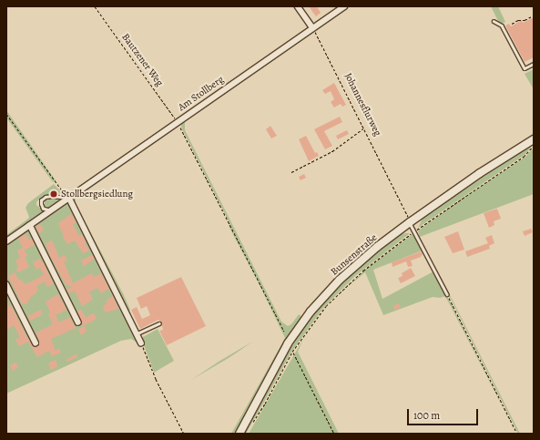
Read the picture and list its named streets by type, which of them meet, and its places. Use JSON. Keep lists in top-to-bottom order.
{
  "streets": {
    "main road": ["Bunsenstraße"],
    "street": ["Am Stollberg"],
    "path": ["Bautzener Weg", "Johannesflurweg"]
  },
  "crossings": [
    ["Bautzener Weg", "Am Stollberg"],
    ["Am Stollberg", "Johannesflurweg"]
  ],
  "places": ["Stollbergsiedlung"],
  "scale_bar": "100 m"
}
